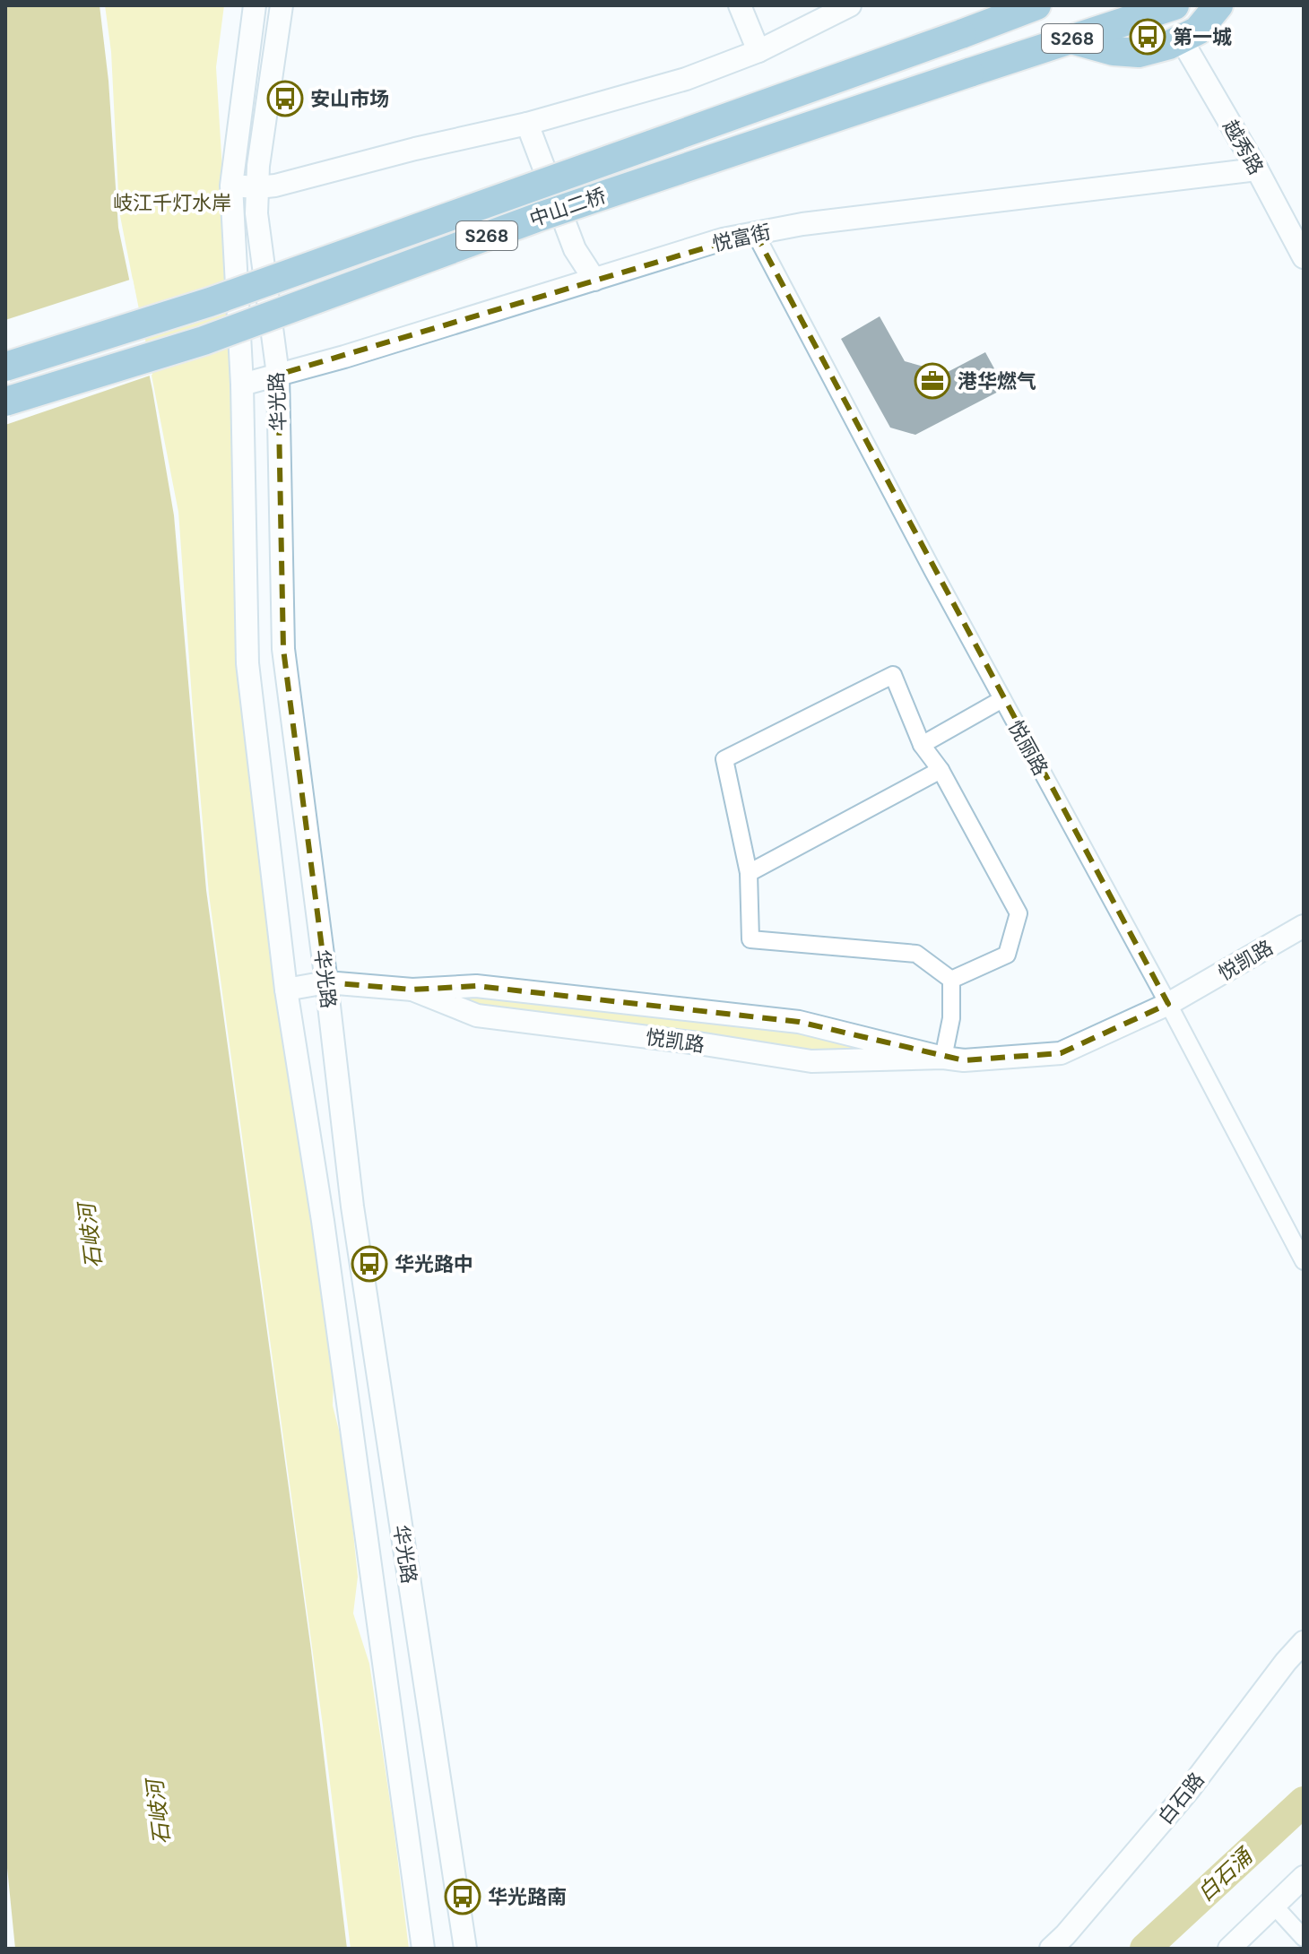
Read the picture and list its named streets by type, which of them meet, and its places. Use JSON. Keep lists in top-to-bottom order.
{
  "streets": {
    "highway": ["S268", "中山二桥"],
    "main road": [
      "越秀路",
      "悦富街",
      "华光路",
      "悦凯路",
      "白石路"
    ],
    "street": ["悦丽路"]
  },
  "crossings": [
    ["S268", "中山二桥"],
    ["越秀路", "悦富街"],
    ["悦富街", "华光路"],
    ["悦富街", "悦丽路"],
    ["华光路", "悦凯路"],
    ["悦丽路", "悦凯路"]
  ],
  "water": ["石岐河", "白石涌"],
  "parks": ["岐江千灯水岸"],
  "places": {
    "bus stop": [
      "第一城",
      "安山市场",
      "华光路中",
      "华光路南"
    ],
    "office": ["港华燃气"]
  }
}
